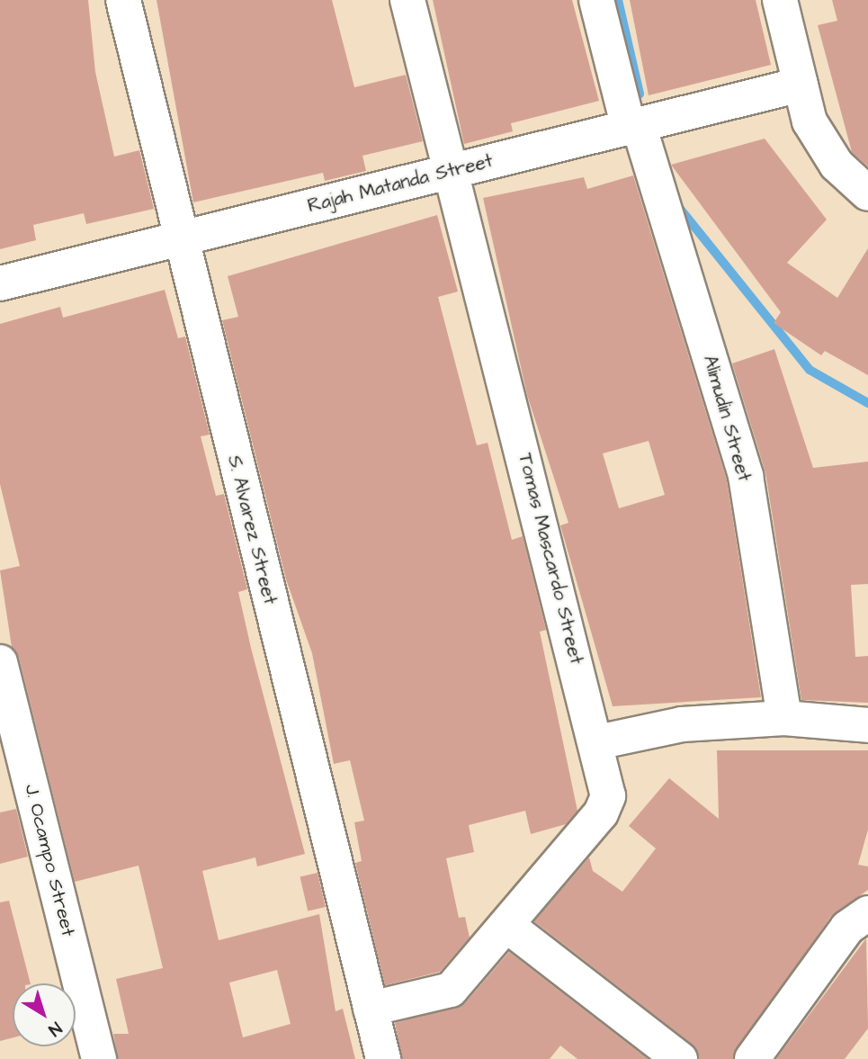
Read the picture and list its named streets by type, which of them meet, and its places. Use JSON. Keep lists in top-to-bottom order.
{
  "streets": {
    "street": [
      "Rajah Matanda Street",
      "Alimudin Street",
      "S. Alvarez Street",
      "Tomas Mascardo Street",
      "J. Ocampo Street"
    ]
  },
  "crossings": [
    ["Rajah Matanda Street", "Alimudin Street"],
    ["Rajah Matanda Street", "S. Alvarez Street"],
    ["Rajah Matanda Street", "Tomas Mascardo Street"],
    ["S. Alvarez Street", "Tomas Mascardo Street"]
  ],
  "north": "bottom right"
}
